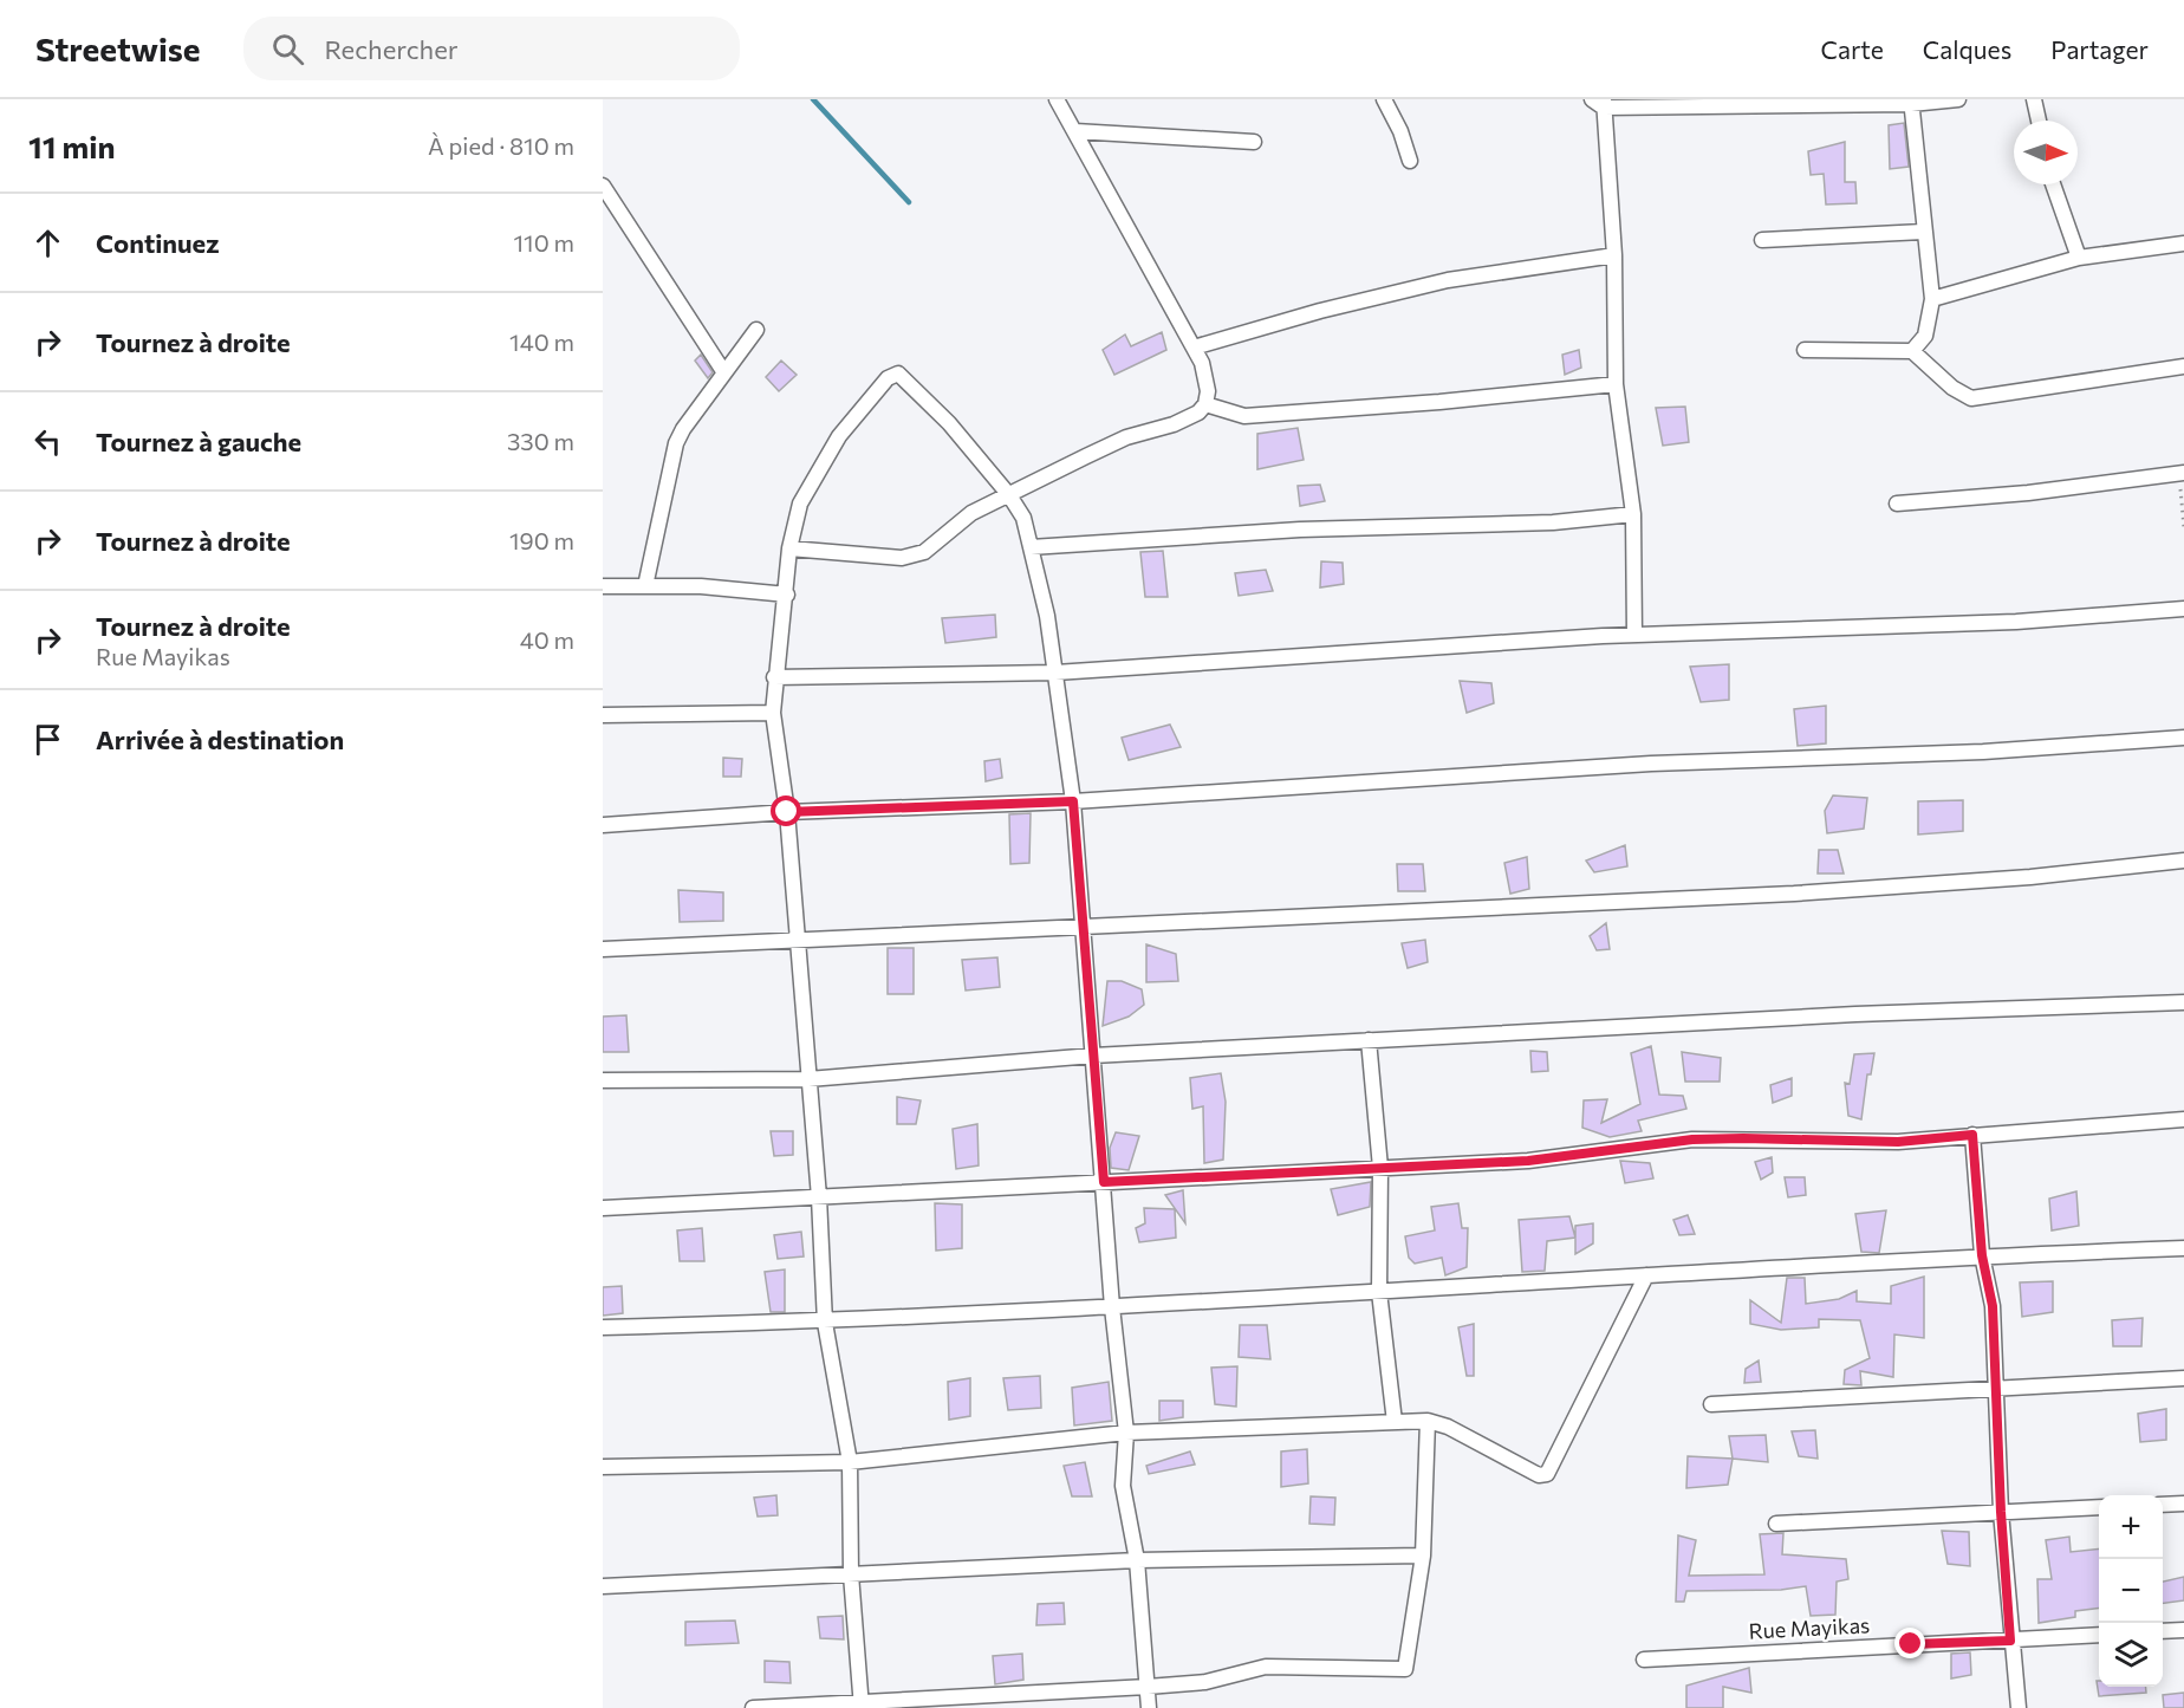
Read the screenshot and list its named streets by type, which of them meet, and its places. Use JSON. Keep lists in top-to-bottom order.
{
  "streets": {
    "street": ["Rue Mayikas"]
  },
  "north": "right",
  "page": {
    "header": "Streetwise",
    "search": "Rechercher",
    "nav": ["Carte", "Calques", "Partager"],
    "heading": ["11 min", "À pied · 810 m"],
    "list": [
      ["Continuez", "110 m"],
      ["Tournez à droite", "140 m"],
      ["Tournez à gauche", "330 m"],
      ["Tournez à droite", "190 m"],
      ["Tournez à droite", "Rue Mayikas", "40 m"],
      "Arrivée à destination"
    ],
    "map_buttons": ["+", "−"]
  }
}
